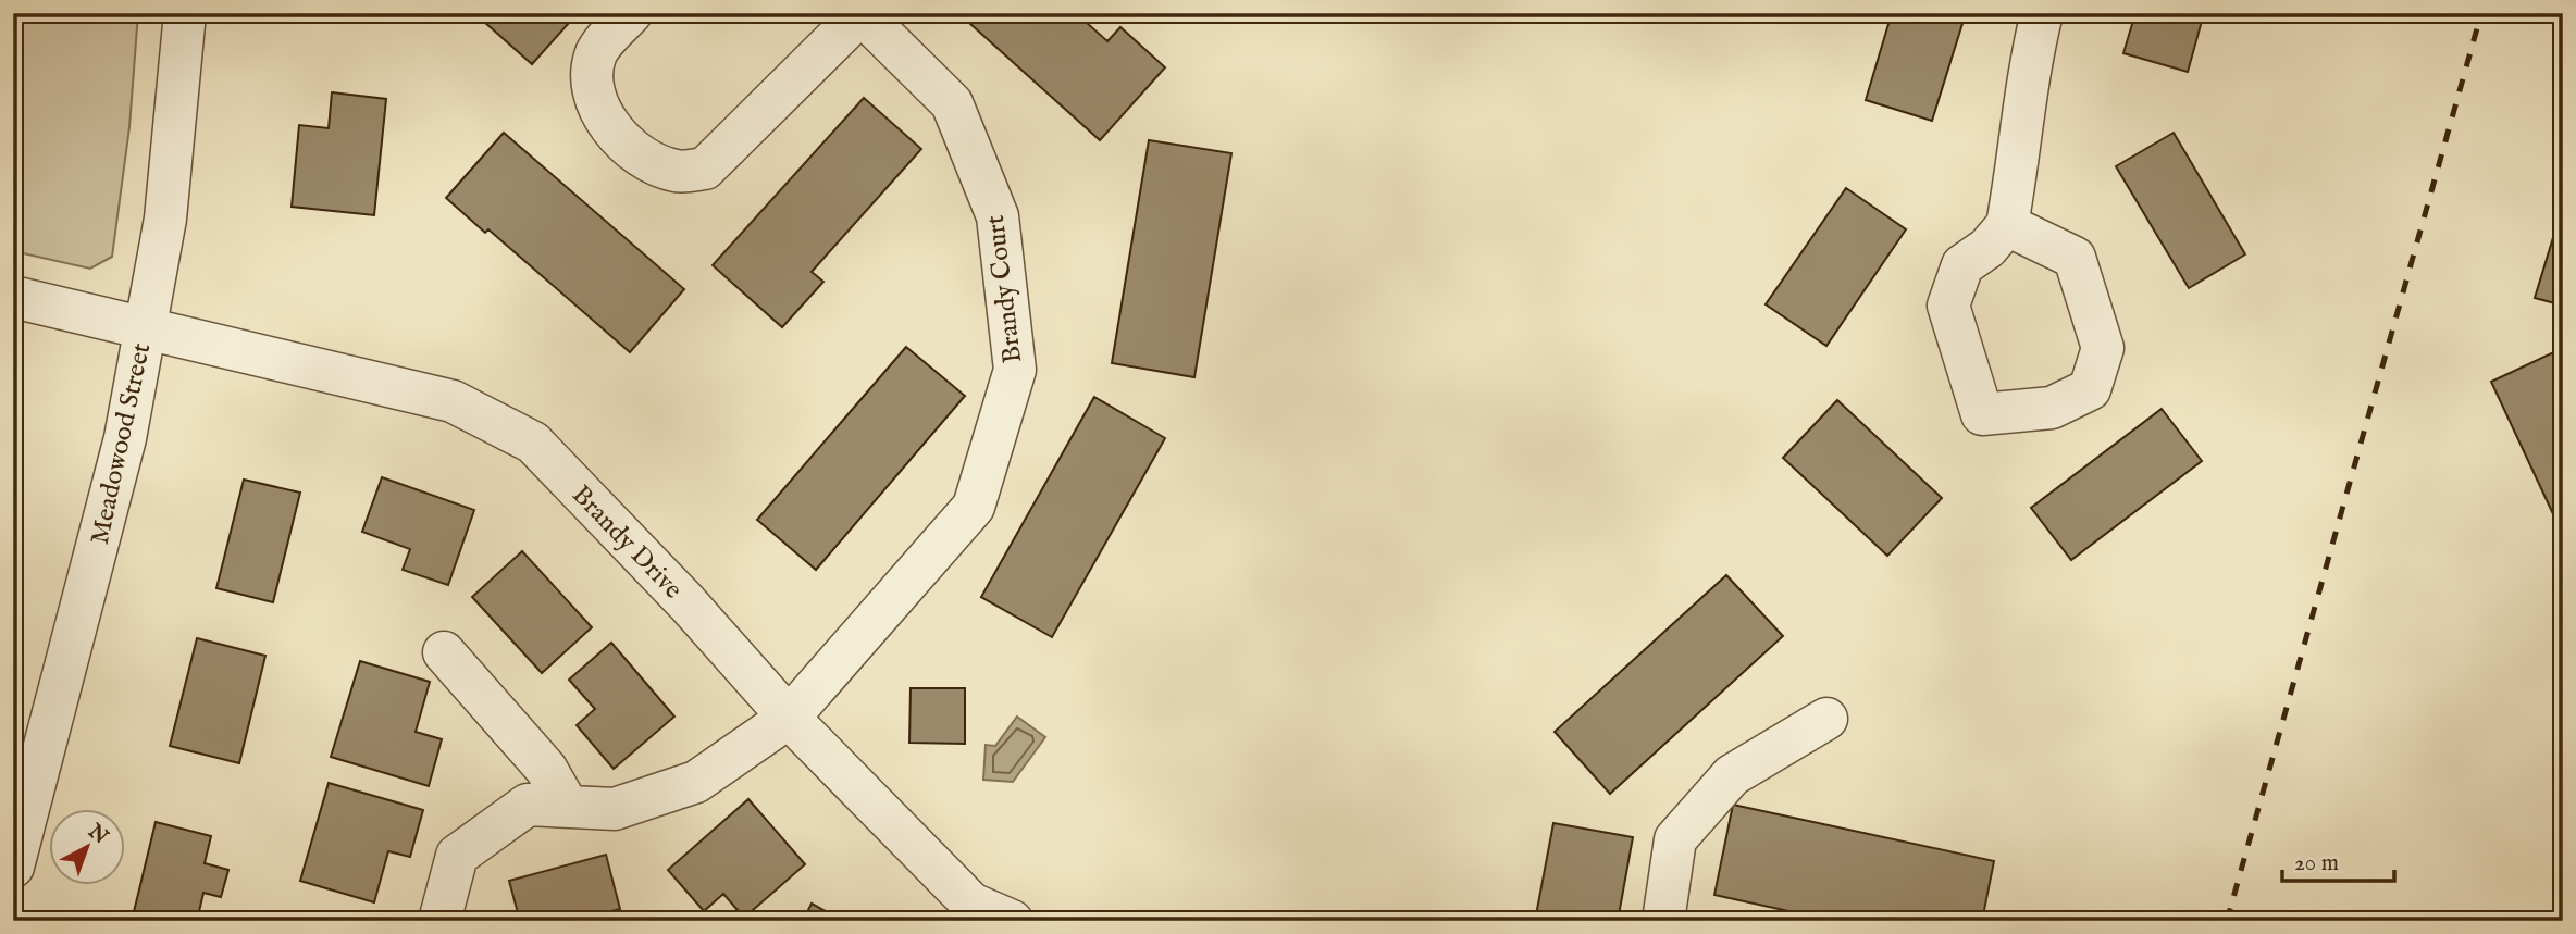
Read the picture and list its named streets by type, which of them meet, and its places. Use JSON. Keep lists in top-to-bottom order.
{
  "streets": {
    "street": ["Brandy Court", "Meadowood Street", "Brandy Drive"]
  },
  "crossings": [
    ["Brandy Court", "Brandy Drive"],
    ["Meadowood Street", "Brandy Drive"]
  ],
  "scale_bar": "20 m",
  "north": "top right"
}
